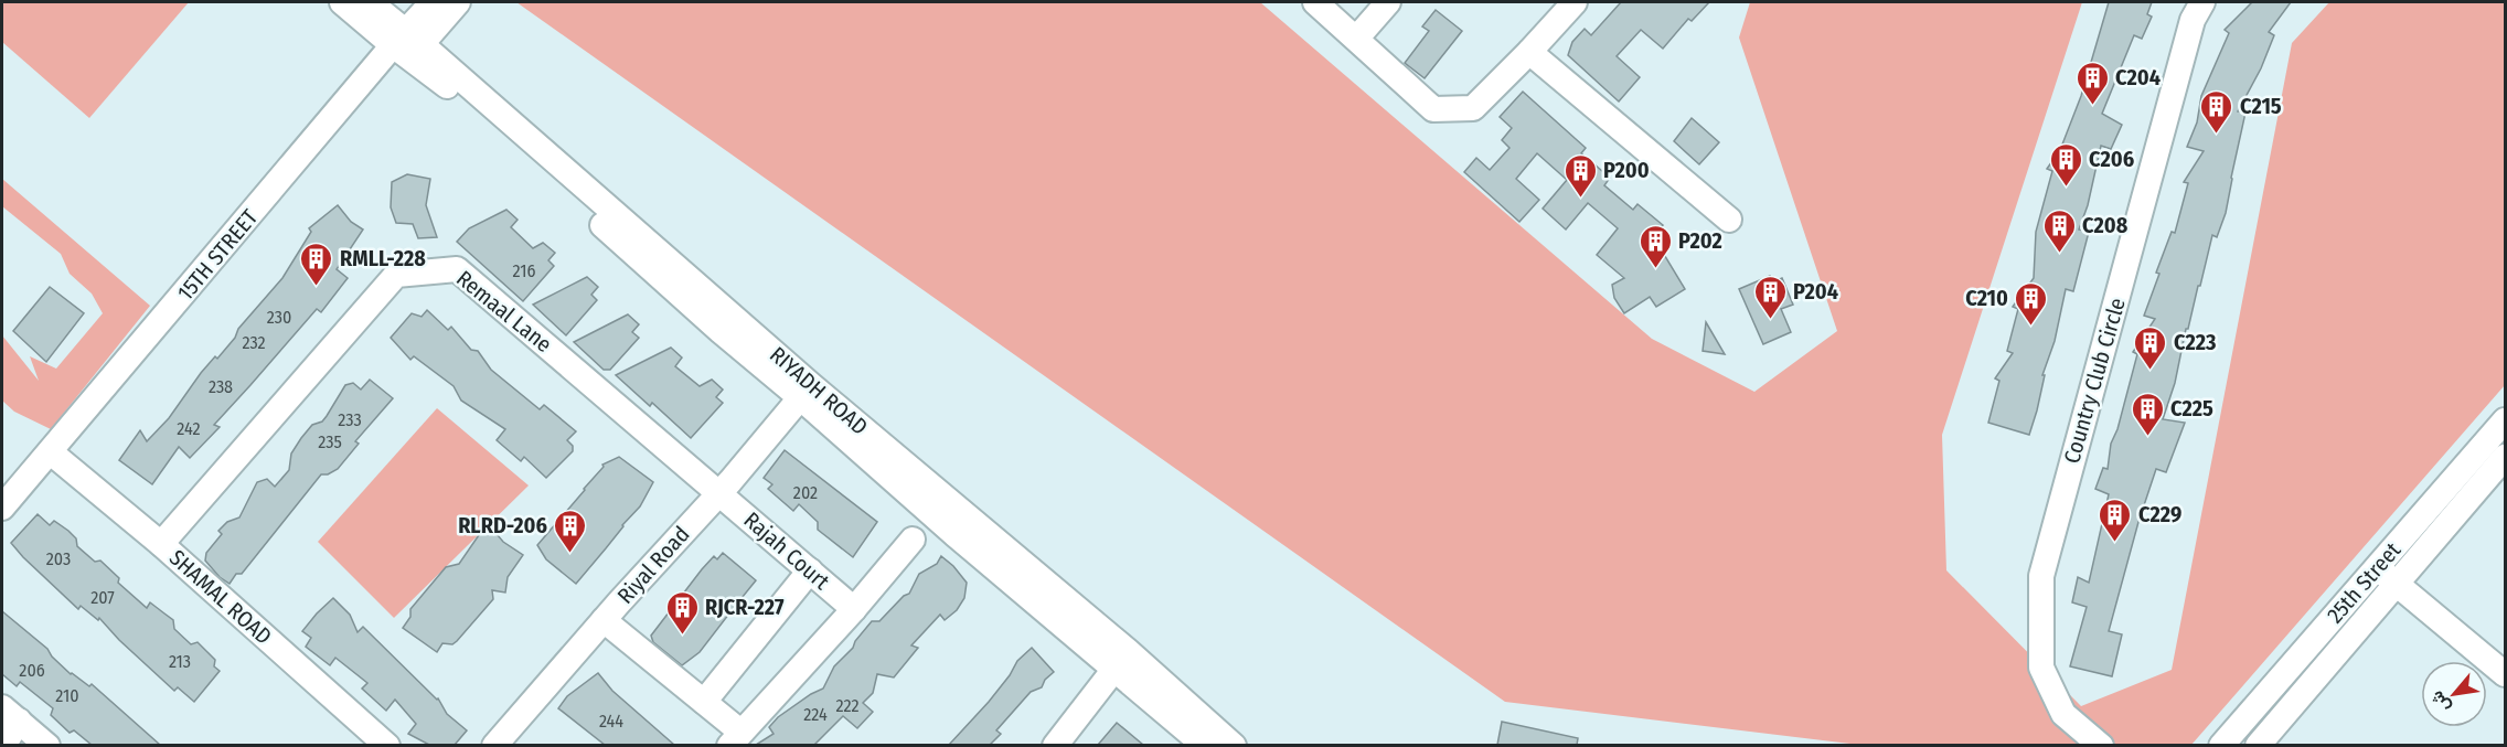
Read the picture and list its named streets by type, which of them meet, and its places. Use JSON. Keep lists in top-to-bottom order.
{
  "streets": {
    "street": [
      "15TH STREET",
      "Remaal Lane",
      "Country Club Circle",
      "RIYADH ROAD",
      "Rajah Court",
      "Riyal Road",
      "25th Street",
      "SHAMAL ROAD"
    ]
  },
  "crossings": [
    ["15TH STREET", "RIYADH ROAD"],
    ["15TH STREET", "SHAMAL ROAD"],
    ["Remaal Lane", "Rajah Court"],
    ["Remaal Lane", "Riyal Road"],
    ["Remaal Lane", "SHAMAL ROAD"],
    ["RIYADH ROAD", "Riyal Road"],
    ["Rajah Court", "Riyal Road"]
  ],
  "places": {
    "building": [
      "C204",
      "C215",
      "C206",
      "P200",
      "C208",
      "P202",
      "RMLL-228",
      "P204",
      "C210",
      "C223",
      "C225",
      "C229",
      "RLRD-206",
      "RJCR-227"
    ]
  },
  "house_numbers": [
    "216",
    "230",
    "232",
    "238",
    "233",
    "242",
    "235",
    "202",
    "203",
    "207",
    "213",
    "206",
    "210",
    "222",
    "224",
    "244"
  ],
  "north": "bottom left"
}
